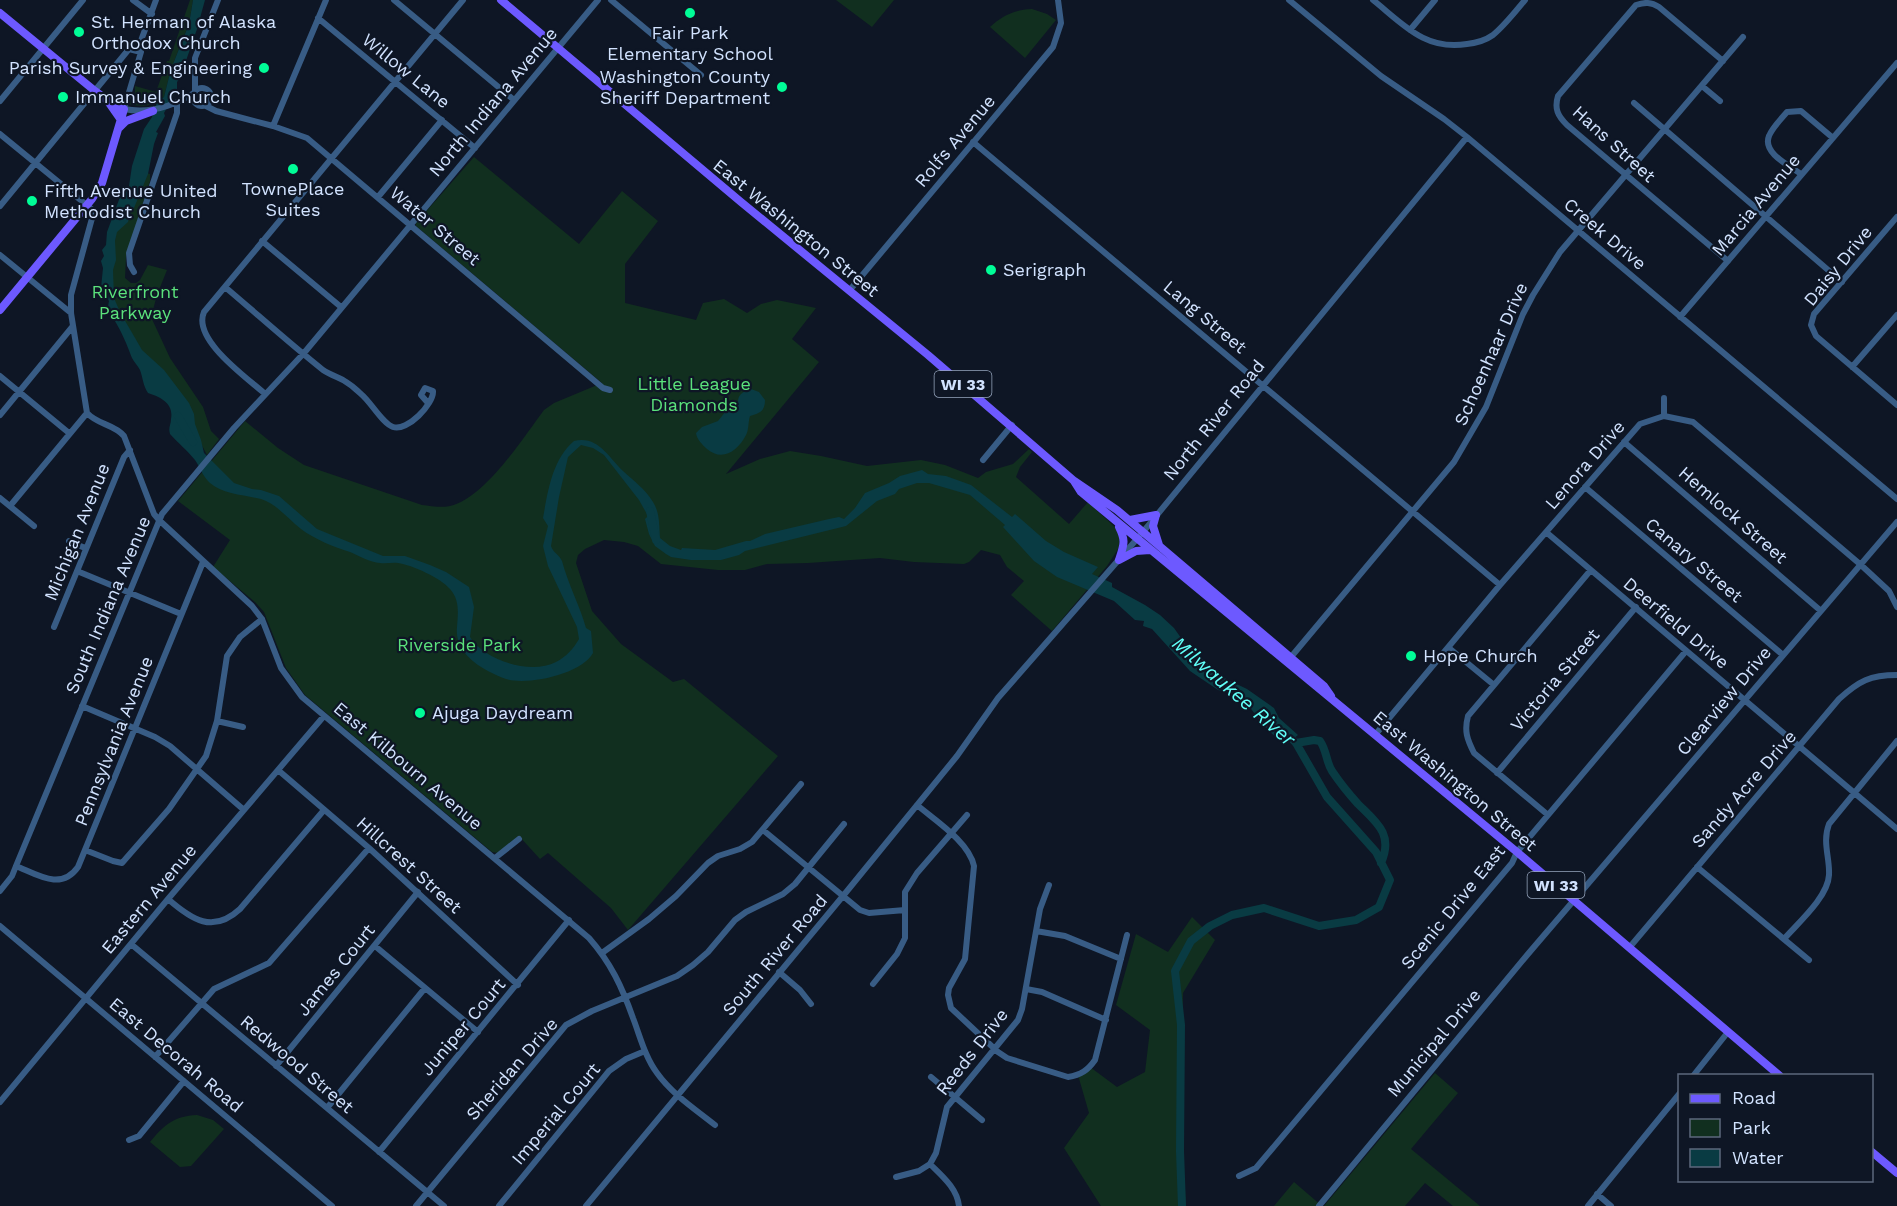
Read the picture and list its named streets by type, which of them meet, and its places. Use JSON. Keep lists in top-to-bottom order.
{
  "streets": {
    "main road": ["East Washington Street", "WI 33"],
    "street": [
      "Willow Lane",
      "North Indiana Avenue",
      "Rolfs Avenue",
      "Hans Street",
      "Marcia Avenue",
      "Water Street",
      "Creek Drive",
      "Daisy Drive",
      "Lang Street",
      "Schoenhaar Drive",
      "North River Road",
      "Lenora Drive",
      "Hemlock Street",
      "Michigan Avenue",
      "Canary Street",
      "South Indiana Avenue",
      "Deerfield Drive",
      "Victoria Street",
      "Clearview Drive",
      "Pennsylvania Avenue",
      "East Kilbourn Avenue",
      "Sandy Acre Drive",
      "Hillcrest Street",
      "Eastern Avenue",
      "Scenic Drive East",
      "South River Road",
      "James Court",
      "Juniper Court",
      "Municipal Drive",
      "Reeds Drive",
      "East Decorah Road",
      "Redwood Street",
      "Sheridan Drive",
      "Imperial Court"
    ]
  },
  "crossings": [
    ["Willow Lane", "North Indiana Avenue"],
    ["North Indiana Avenue", "Water Street"],
    ["North Indiana Avenue", "East Washington Street"],
    ["North Indiana Avenue", "South Indiana Avenue"],
    ["Rolfs Avenue", "East Washington Street"],
    ["Rolfs Avenue", "Lang Street"],
    ["Hans Street", "Marcia Avenue"],
    ["Hans Street", "Schoenhaar Drive"],
    ["Marcia Avenue", "Creek Drive"],
    ["Water Street", "South Indiana Avenue"],
    ["East Washington Street", "Schoenhaar Drive"],
    ["East Washington Street", "North River Road"],
    ["East Washington Street", "Lenora Drive"],
    ["East Washington Street", "Clearview Drive"],
    ["East Washington Street", "Sandy Acre Drive"],
    ["East Washington Street", "Scenic Drive East"],
    ["East Washington Street", "Municipal Drive"],
    ["Creek Drive", "Schoenhaar Drive"],
    ["Creek Drive", "North River Road"],
    ["Lang Street", "Schoenhaar Drive"],
    ["Lang Street", "North River Road"],
    ["Lang Street", "Lenora Drive"],
    ["North River Road", "South River Road"],
    ["Lenora Drive", "Hemlock Street"],
    ["Lenora Drive", "Canary Street"],
    ["Lenora Drive", "Deerfield Drive"],
    ["Hemlock Street", "Clearview Drive"],
    ["Michigan Avenue", "East Kilbourn Avenue"],
    ["Canary Street", "Clearview Drive"],
    ["South Indiana Avenue", "Pennsylvania Avenue"],
    ["South Indiana Avenue", "East Kilbourn Avenue"],
    ["Deerfield Drive", "Victoria Street"],
    ["Deerfield Drive", "Clearview Drive"],
    ["Deerfield Drive", "Sandy Acre Drive"],
    ["Deerfield Drive", "Scenic Drive East"],
    ["Clearview Drive", "Municipal Drive"],
    ["Pennsylvania Avenue", "East Kilbourn Avenue"],
    ["East Kilbourn Avenue", "Eastern Avenue"],
    ["East Kilbourn Avenue", "South River Road"],
    ["East Kilbourn Avenue", "Juniper Court"],
    ["East Kilbourn Avenue", "Sheridan Drive"],
    ["East Kilbourn Avenue", "Imperial Court"],
    ["Hillcrest Street", "Eastern Avenue"],
    ["Hillcrest Street", "James Court"],
    ["Hillcrest Street", "Juniper Court"],
    ["Eastern Avenue", "East Decorah Road"],
    ["Eastern Avenue", "Redwood Street"],
    ["James Court", "Redwood Street"],
    ["Juniper Court", "Redwood Street"],
    ["Redwood Street", "Sheridan Drive"]
  ],
  "water": ["Milwaukee River"],
  "parks": ["Riverfront Parkway", "Little League Diamonds", "Riverside Park"],
  "places": [
    "Fair Park Elementary School",
    "St. Herman of Alaska Orthodox Church",
    "Parish Survey & Engineering",
    "Washington County Sheriff Department",
    "Immanuel Church",
    "TownePlace Suites",
    "Fifth Avenue United Methodist Church",
    "Serigraph",
    "Hope Church",
    "Ajuga Daydream"
  ],
  "legend": ["Road", "Park", "Water"]
}
